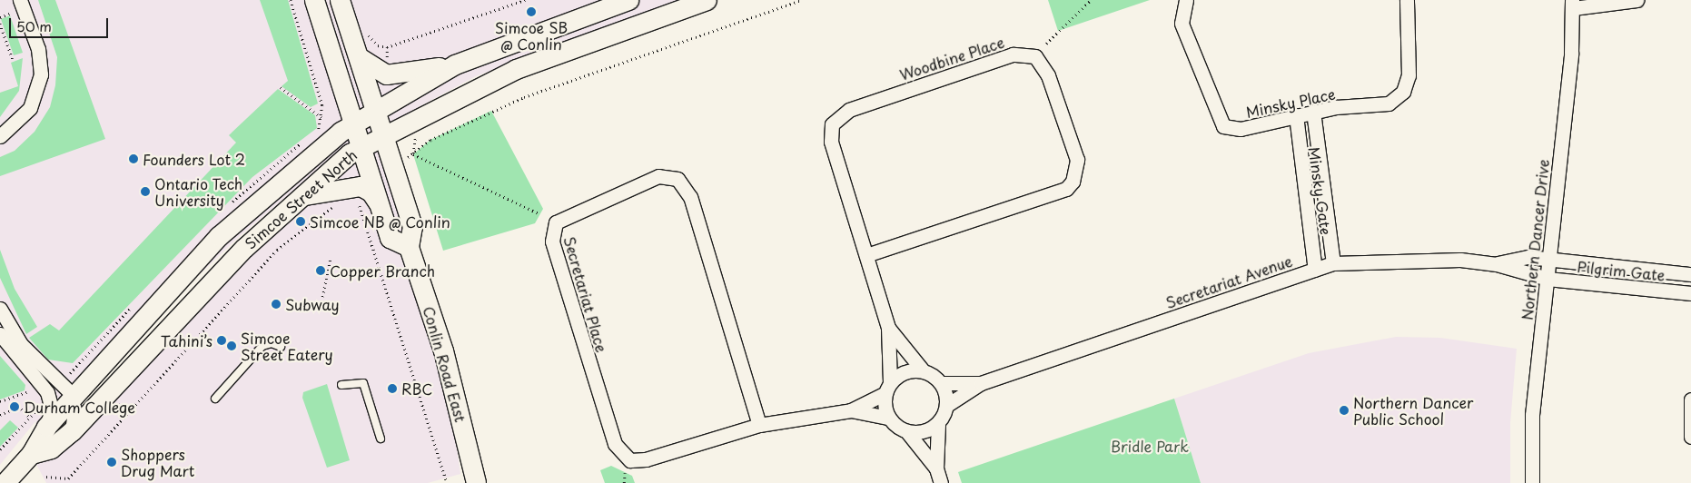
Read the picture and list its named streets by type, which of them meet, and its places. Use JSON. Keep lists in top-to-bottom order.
{
  "streets": {
    "main road": ["Simcoe Street North", "Conlin Road East"],
    "street": [
      "Woodbine Place",
      "Minsky Place",
      "Minsky Gate",
      "Northern Dancer Drive",
      "Pilgrim Gate",
      "Secretariat Avenue",
      "Secretariat Place"
    ]
  },
  "crossings": [
    ["Woodbine Place", "Secretariat Avenue"],
    ["Woodbine Place", "Secretariat Place"],
    ["Minsky Place", "Minsky Gate"],
    ["Minsky Gate", "Secretariat Avenue"],
    ["Simcoe Street North", "Conlin Road East"],
    ["Northern Dancer Drive", "Pilgrim Gate"],
    ["Northern Dancer Drive", "Secretariat Avenue"],
    ["Pilgrim Gate", "Secretariat Avenue"],
    ["Secretariat Avenue", "Secretariat Place"]
  ],
  "parks": ["Bridle Park"],
  "places": [
    "Simcoe SB @ Conlin",
    "Founders Lot 2",
    "Ontario Tech University",
    "Simcoe NB @ Conlin",
    "Copper Branch",
    "Subway",
    "Tahini’s",
    "Simcoe Street Eatery",
    "RBC",
    "Durham College",
    "Northern Dancer Public School",
    "Shoppers Drug Mart"
  ],
  "scale_bar": "50 m"
}
